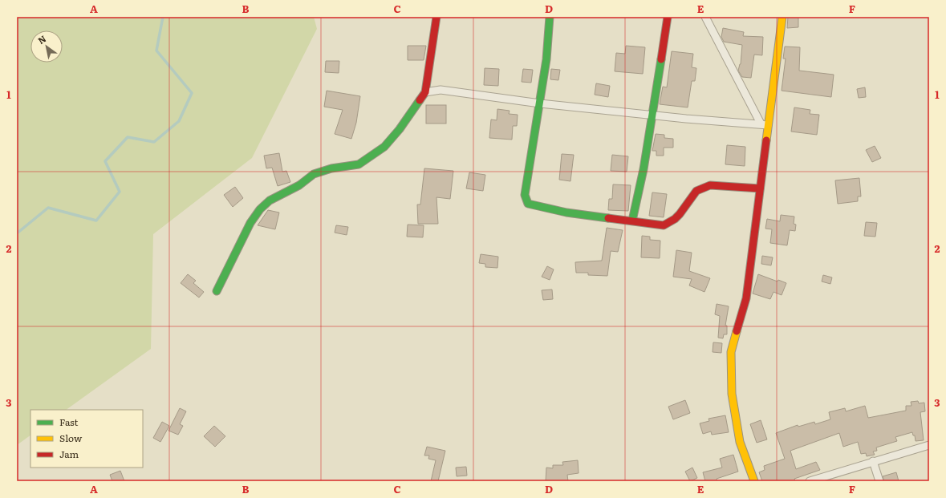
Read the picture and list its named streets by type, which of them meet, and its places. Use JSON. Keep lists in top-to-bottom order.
{
  "legend": ["Fast", "Slow", "Jam"],
  "north": "top left",
  "grid": {
    "columns": [
      "A",
      "B",
      "C",
      "D",
      "E",
      "F"
    ],
    "rows": ["1", "2", "3"]
  }
}
